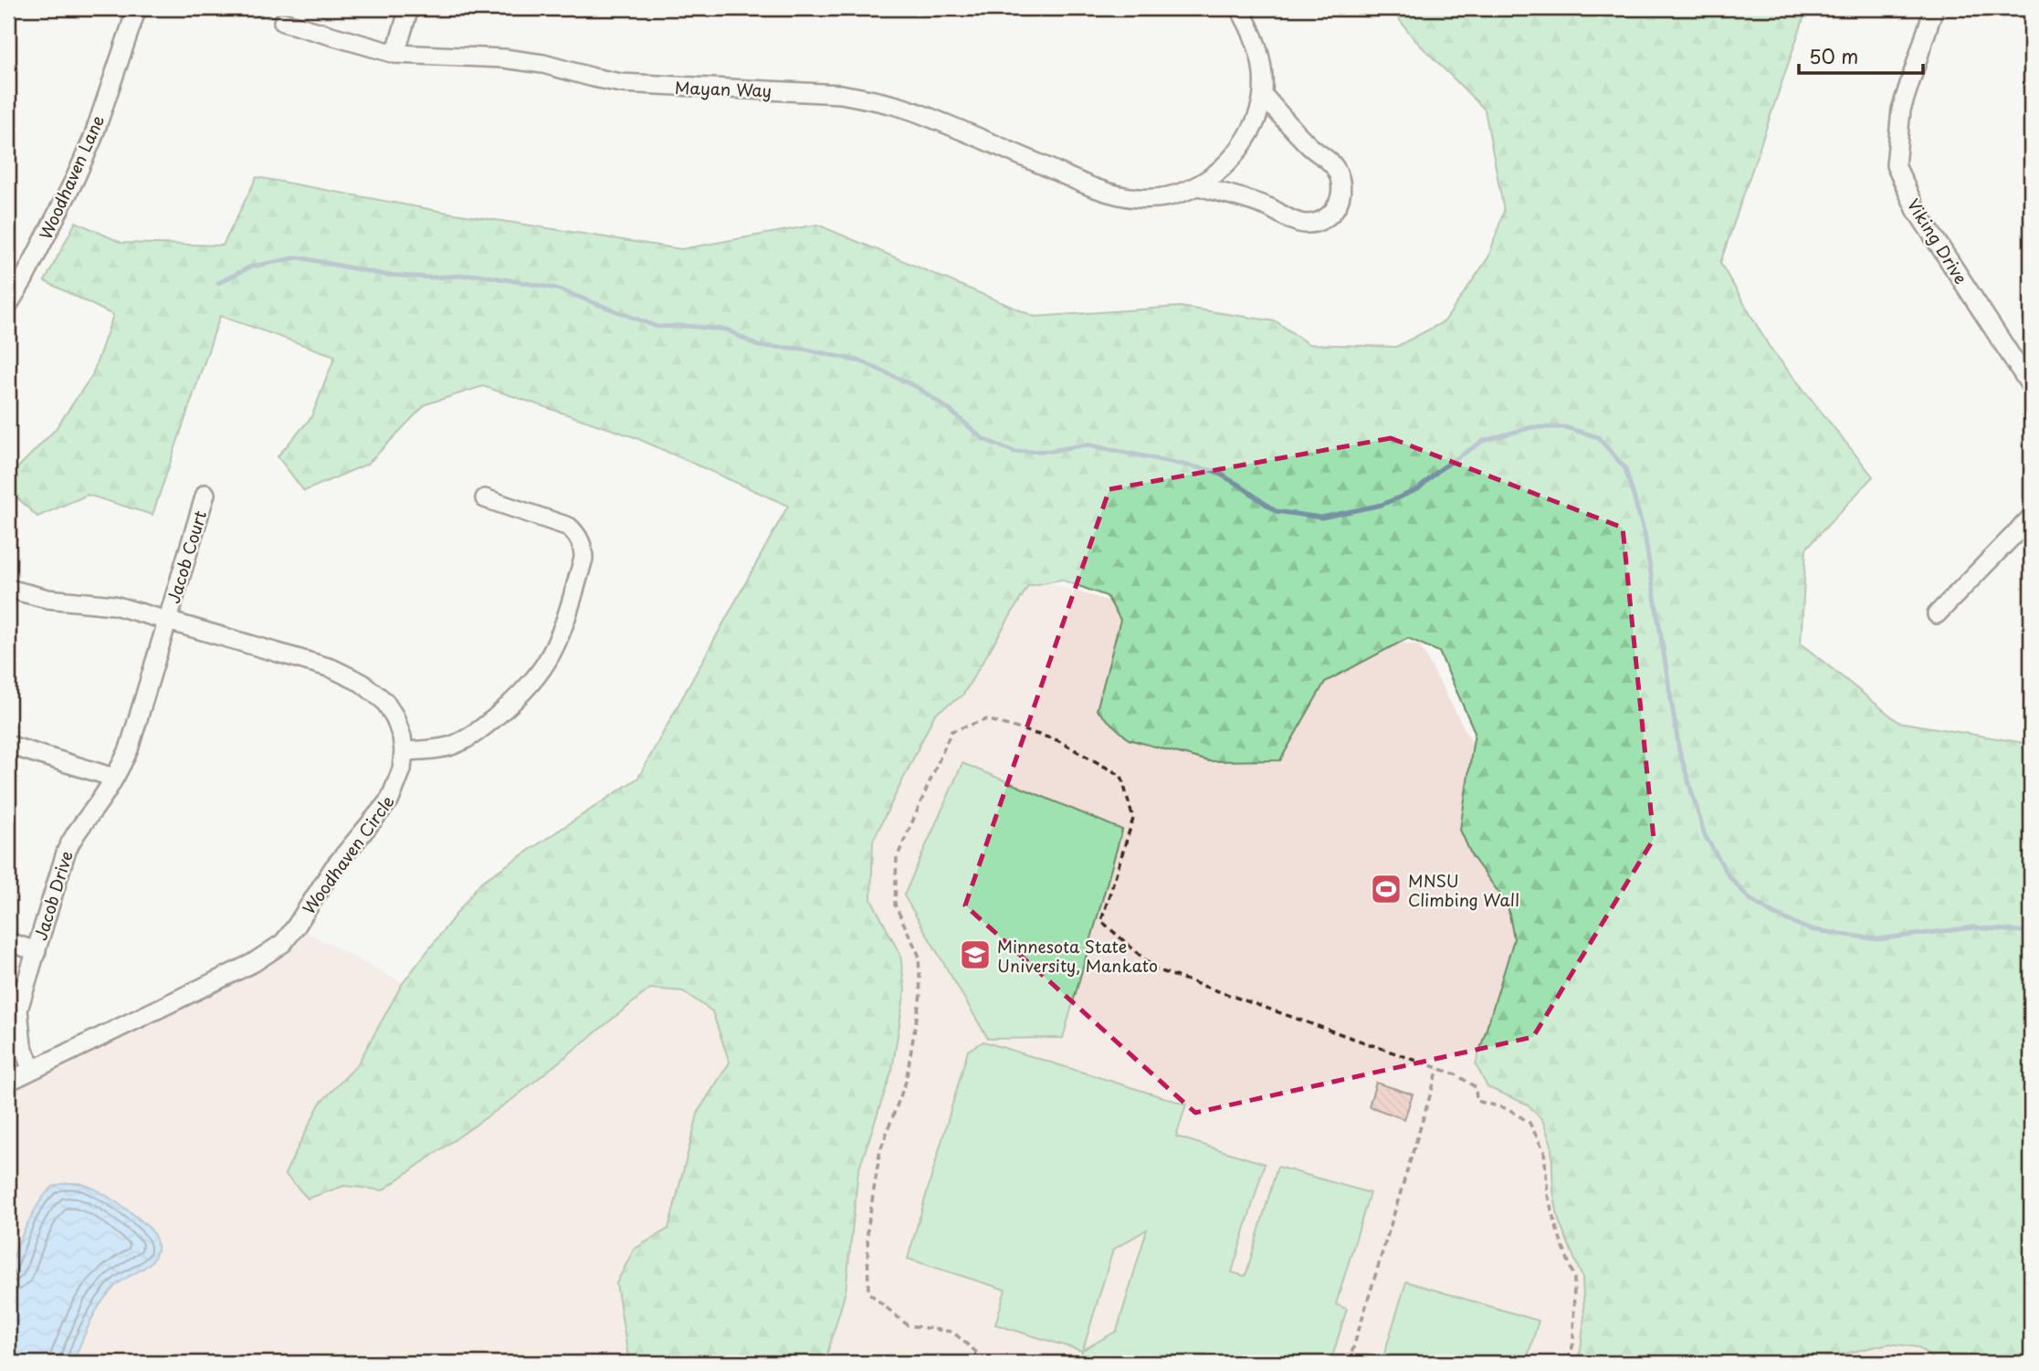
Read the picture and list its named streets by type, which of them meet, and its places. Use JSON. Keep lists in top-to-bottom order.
{
  "streets": {
    "street": [
      "Mayan Way",
      "Woodhaven Lane",
      "Viking Drive",
      "Jacob Court",
      "Woodhaven Circle",
      "Jacob Drive"
    ]
  },
  "crossings": [
    ["Jacob Court", "Woodhaven Circle"],
    ["Jacob Court", "Jacob Drive"],
    ["Woodhaven Circle", "Jacob Drive"]
  ],
  "places": {
    "sports": ["MNSU Climbing Wall"],
    "school or university": ["Minnesota State University, Mankato"]
  },
  "scale_bar": "50 m"
}
